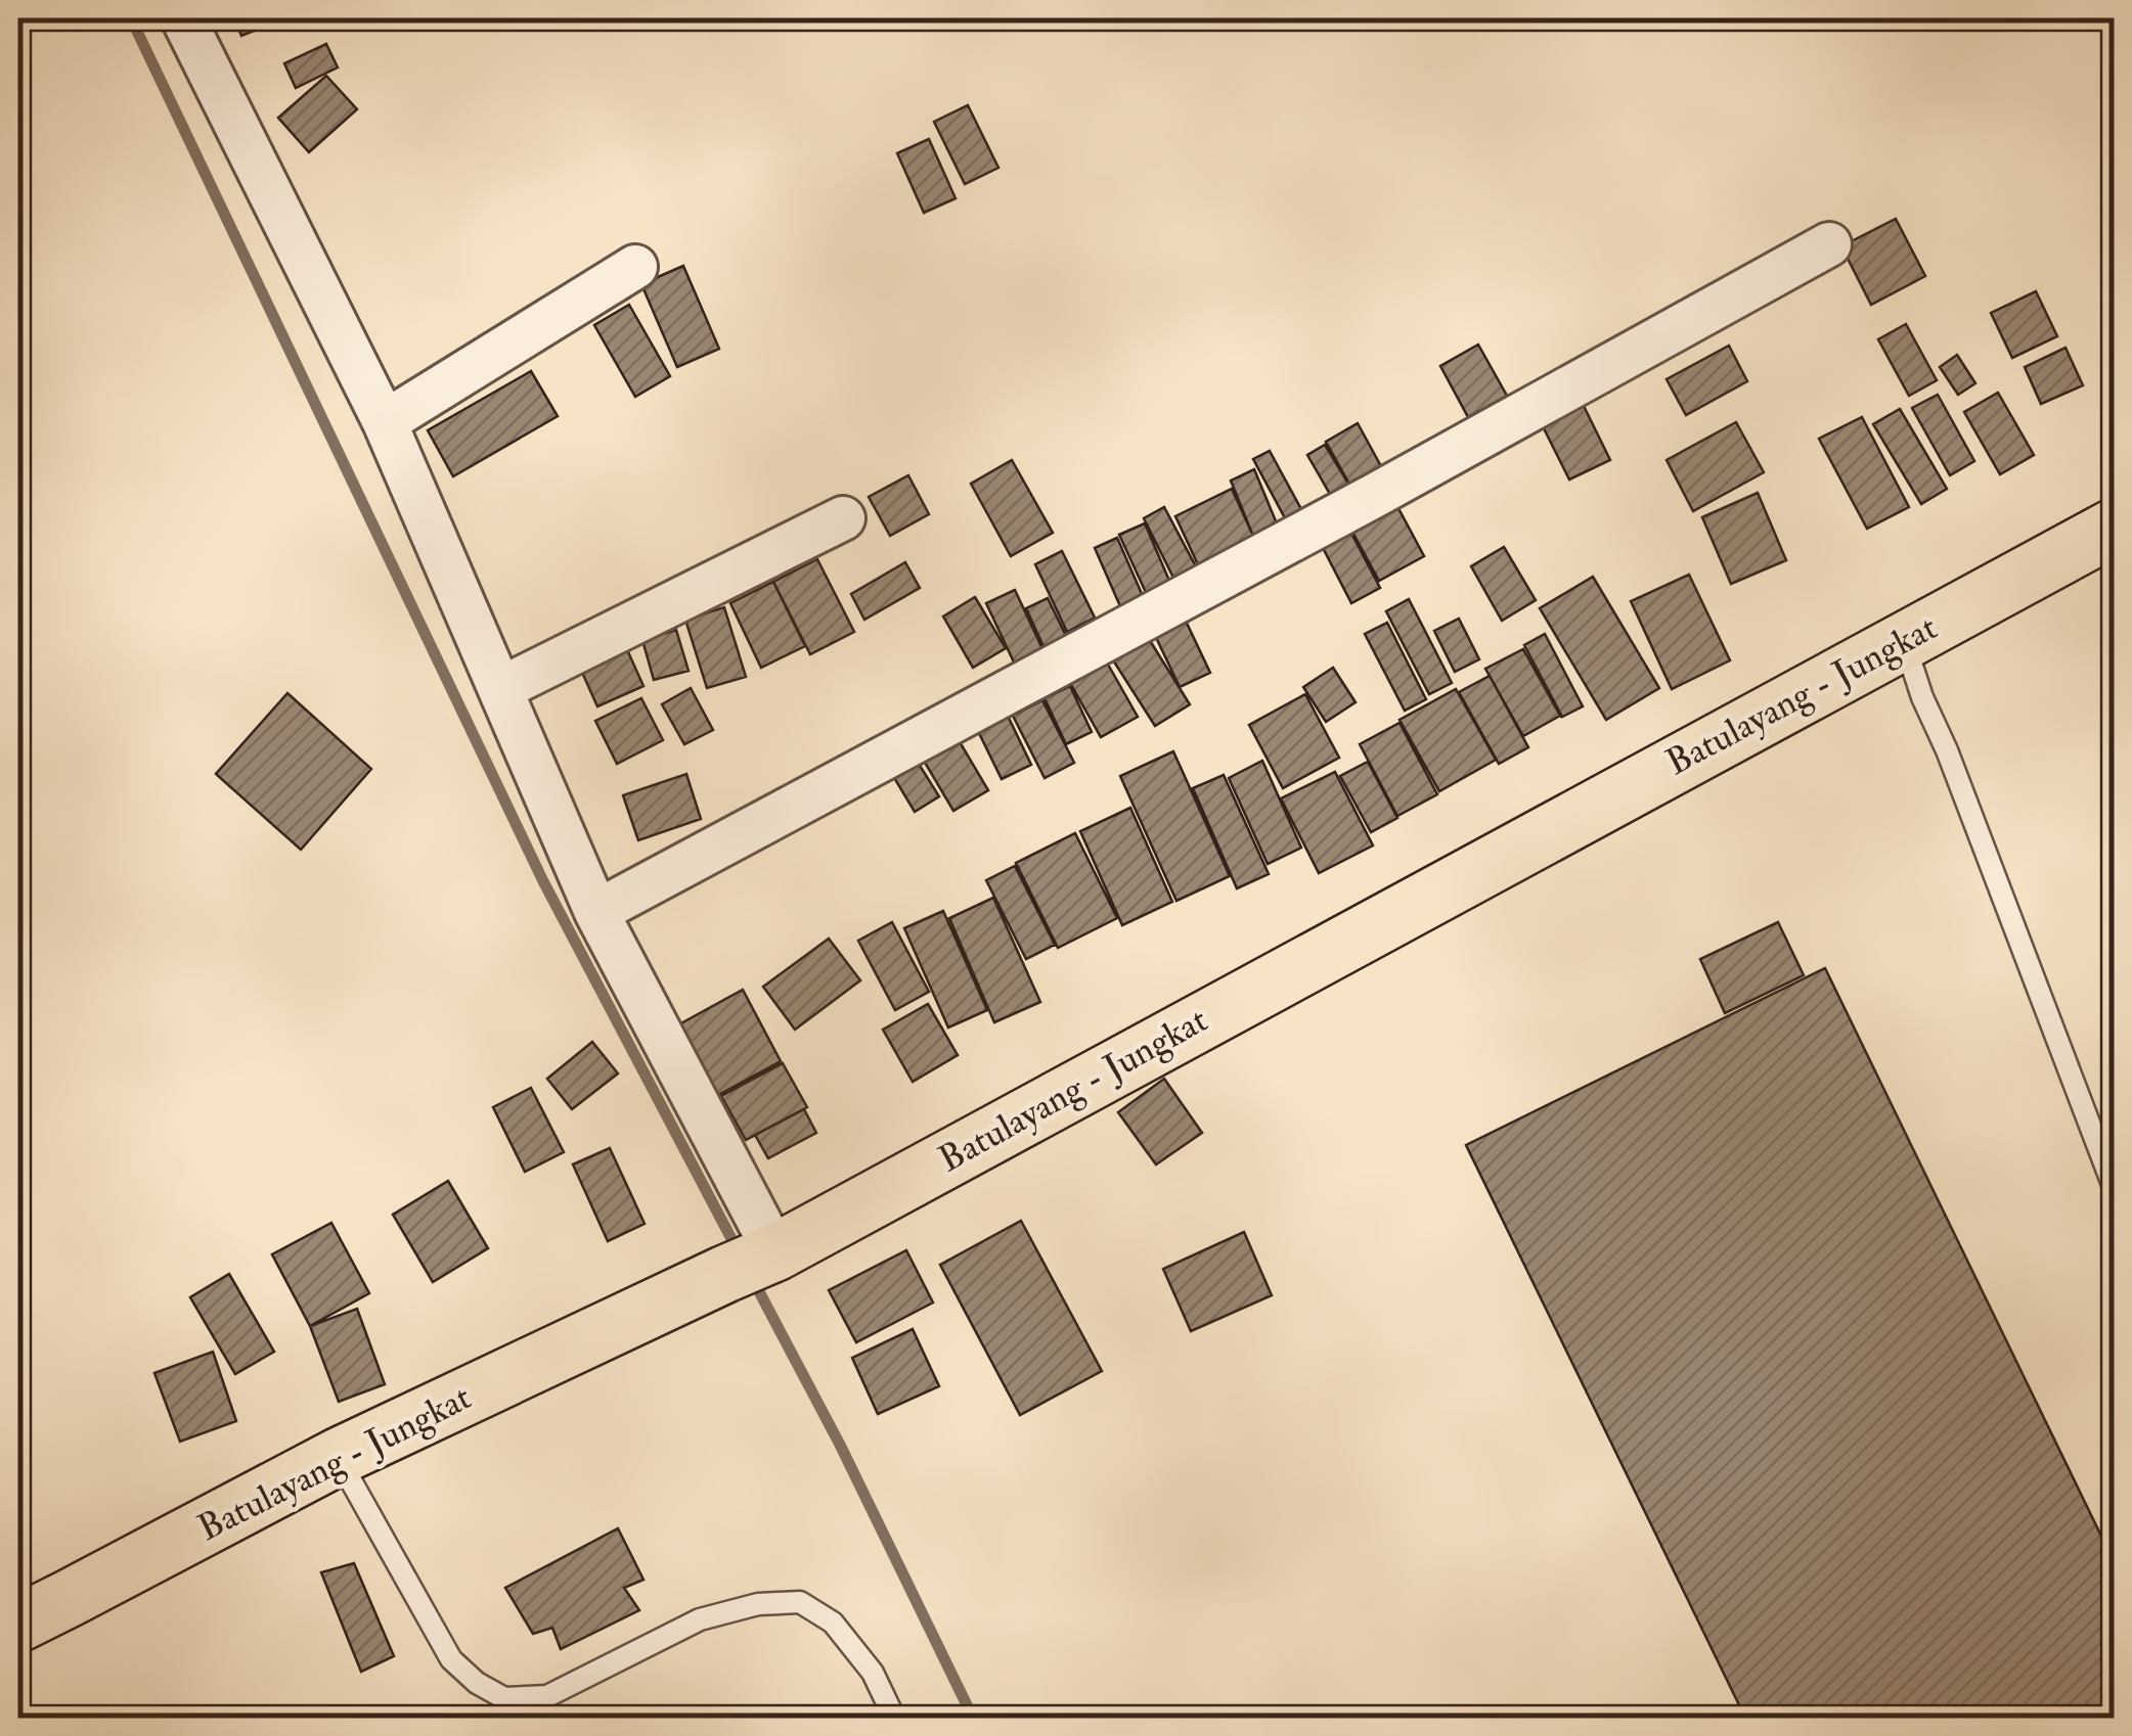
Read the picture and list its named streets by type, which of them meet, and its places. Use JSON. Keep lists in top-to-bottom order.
{
  "streets": {
    "highway": ["Batulayang - Jungkat"]
  }
}
